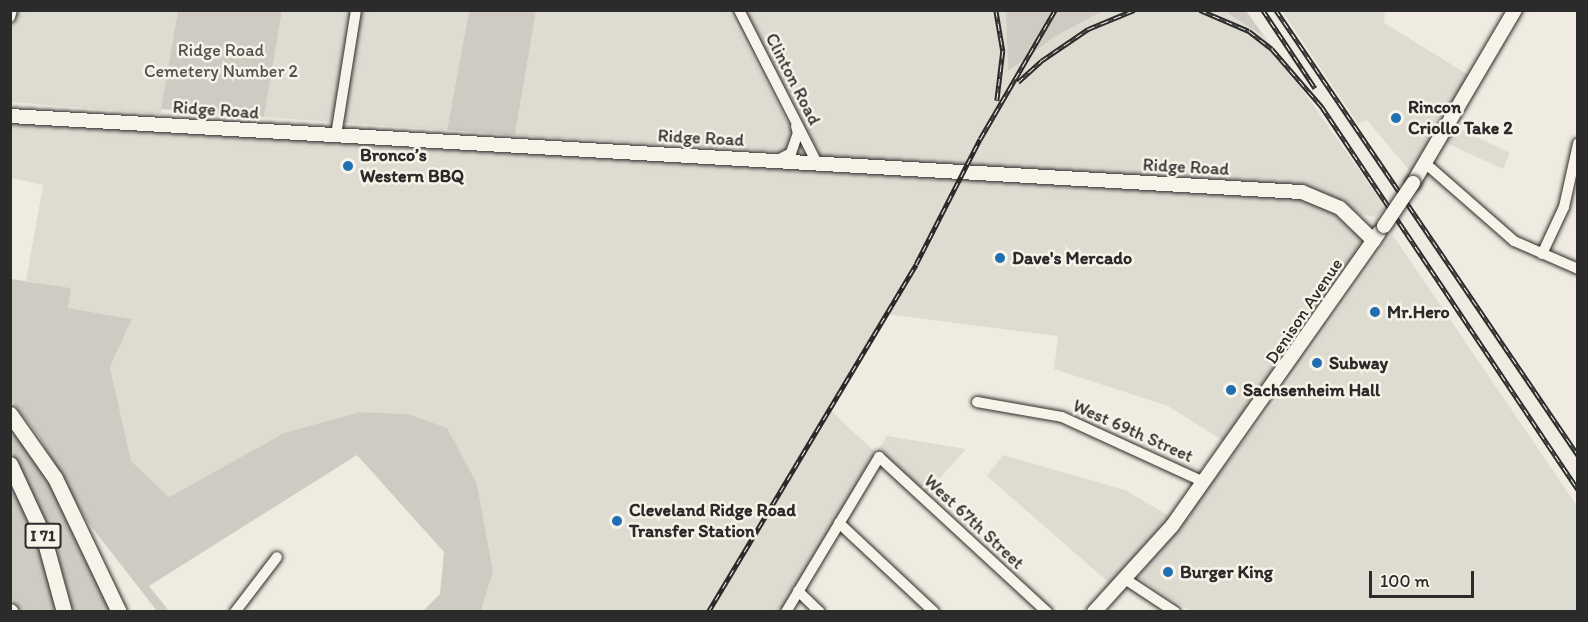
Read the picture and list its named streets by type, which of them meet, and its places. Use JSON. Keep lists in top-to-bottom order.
{
  "streets": {
    "highway": ["I 71"],
    "main road": ["Ridge Road", "Denison Avenue"],
    "street": ["Clinton Road", "West 69th Street", "West 67th Street"]
  },
  "crossings": [
    ["Clinton Road", "Ridge Road"],
    ["Ridge Road", "Denison Avenue"],
    ["Denison Avenue", "West 69th Street"]
  ],
  "parks": ["Ridge Road Cemetery Number 2"],
  "places": [
    "Rincon Criollo Take 2",
    "Bronco’s Western BBQ",
    "Dave's Mercado",
    "Mr.Hero",
    "Subway",
    "Sachsenheim Hall",
    "Cleveland Ridge Road Transfer Station",
    "Burger King"
  ],
  "scale_bar": "100 m"
}
